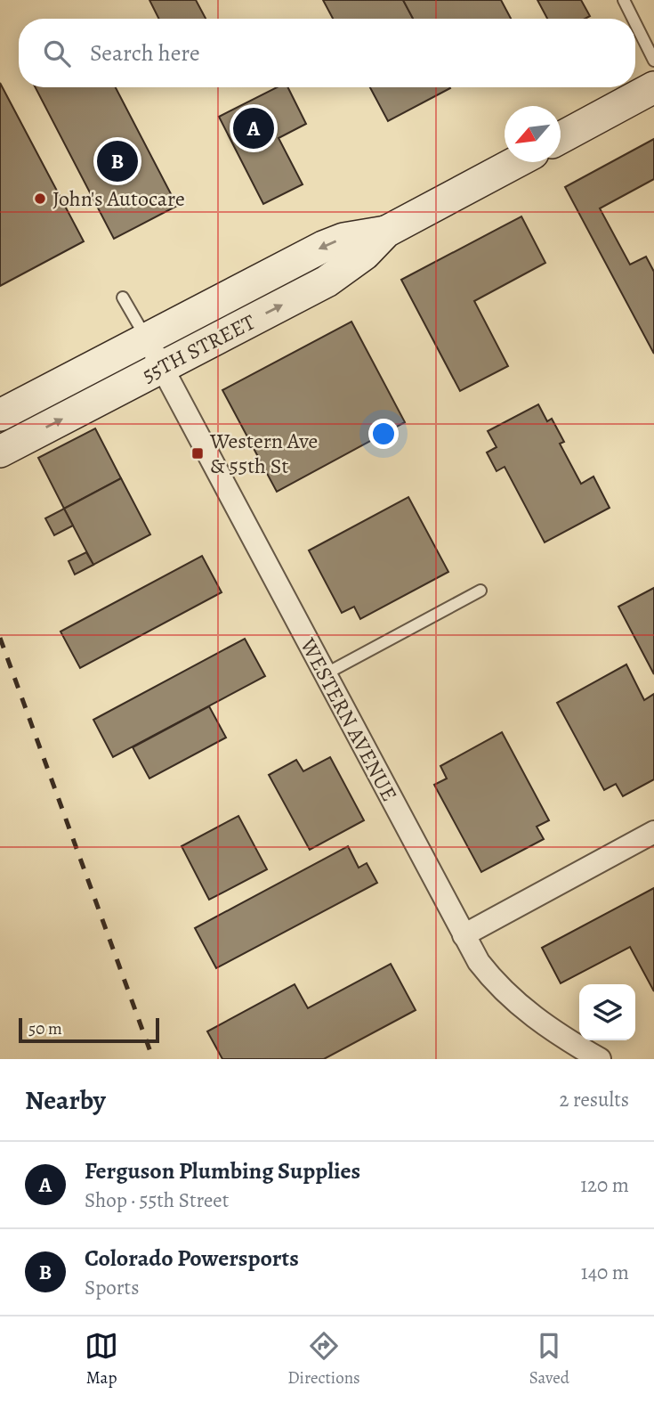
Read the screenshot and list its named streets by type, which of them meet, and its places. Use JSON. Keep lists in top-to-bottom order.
{
  "streets": {
    "main road": ["55TH STREET"],
    "street": ["WESTERN AVENUE"]
  },
  "crossings": [
    ["55TH STREET", "WESTERN AVENUE"]
  ],
  "places": {
    "other": ["John's Autocare"],
    "transit": ["Western Ave & 55th St"]
  },
  "scale_bar": "50 m",
  "north": "bottom left",
  "page": {
    "search": "Search here",
    "pins": ["A", "B"],
    "scale": "50 m",
    "heading": ["Nearby", "2 results"],
    "list": [
      {
        "mark": "A",
        "name": "Ferguson Plumbing Supplies",
        "note": "Shop · 55th Street",
        "value": "120 m"
      },
      {
        "mark": "B",
        "name": "Colorado Powersports",
        "note": "Sports",
        "value": "140 m"
      }
    ],
    "nav": ["Map", "Directions", "Saved"]
  }
}
